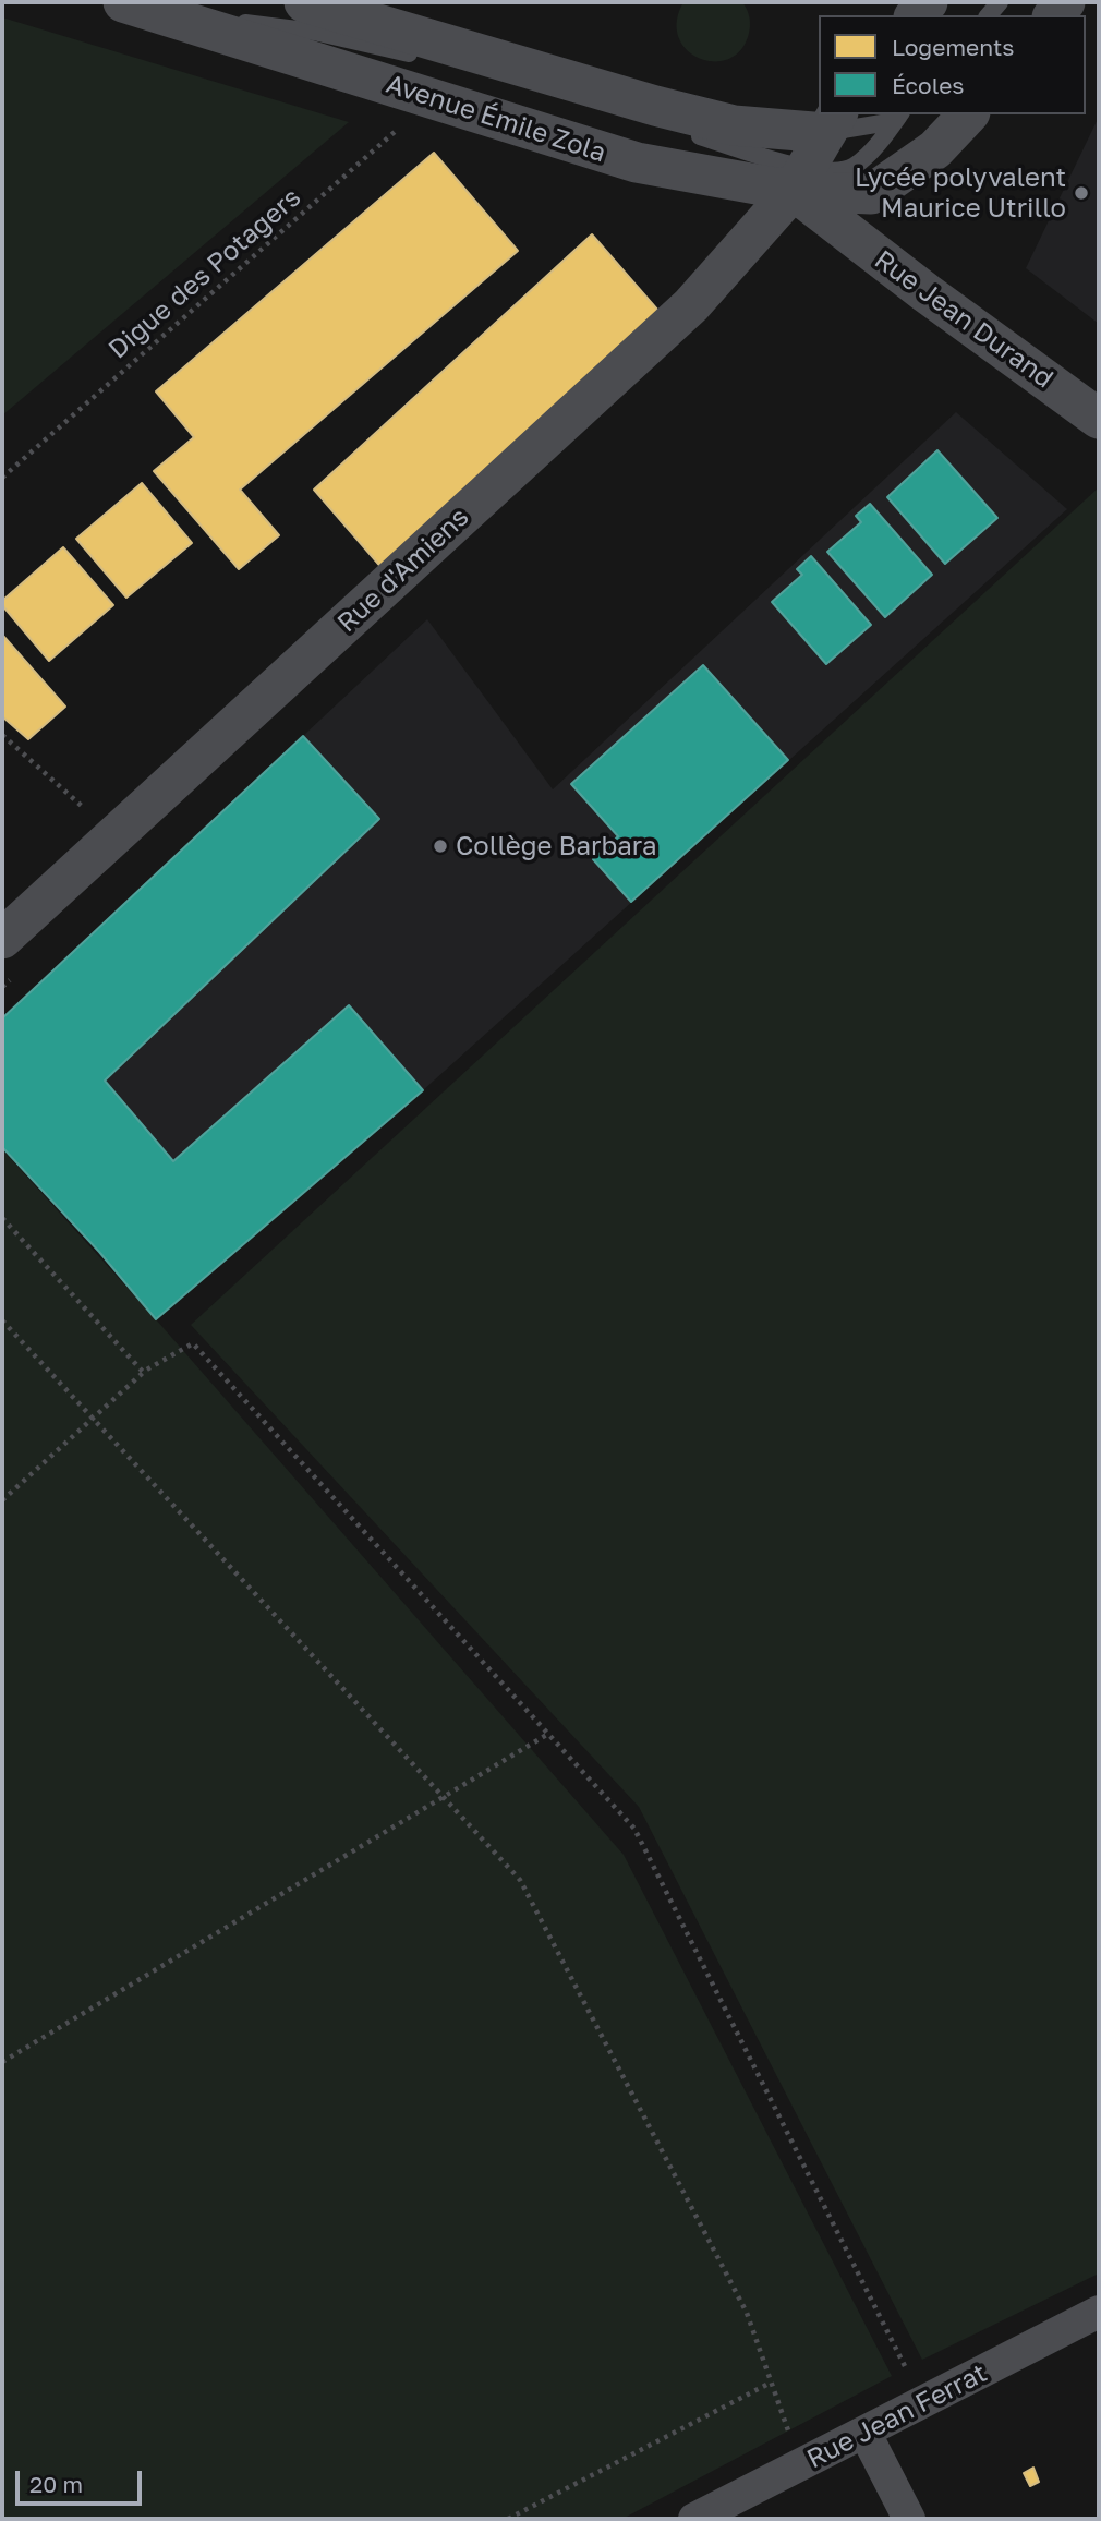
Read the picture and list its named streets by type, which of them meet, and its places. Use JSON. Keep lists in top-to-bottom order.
{
  "streets": {
    "street": [
      "Avenue Émile Zola",
      "Rue Jean Durand",
      "Rue d'Amiens",
      "Rue Jean Ferrat"
    ],
    "path": ["Digue des Potagers"]
  },
  "crossings": [
    ["Avenue Émile Zola", "Digue des Potagers"],
    ["Avenue Émile Zola", "Rue Jean Durand"],
    ["Avenue Émile Zola", "Rue d'Amiens"],
    ["Rue Jean Durand", "Rue d'Amiens"]
  ],
  "places": ["Lycée polyvalent Maurice Utrillo", "Collège Barbara"],
  "legend": ["Logements", "Écoles"],
  "scale_bar": "20 m"
}
